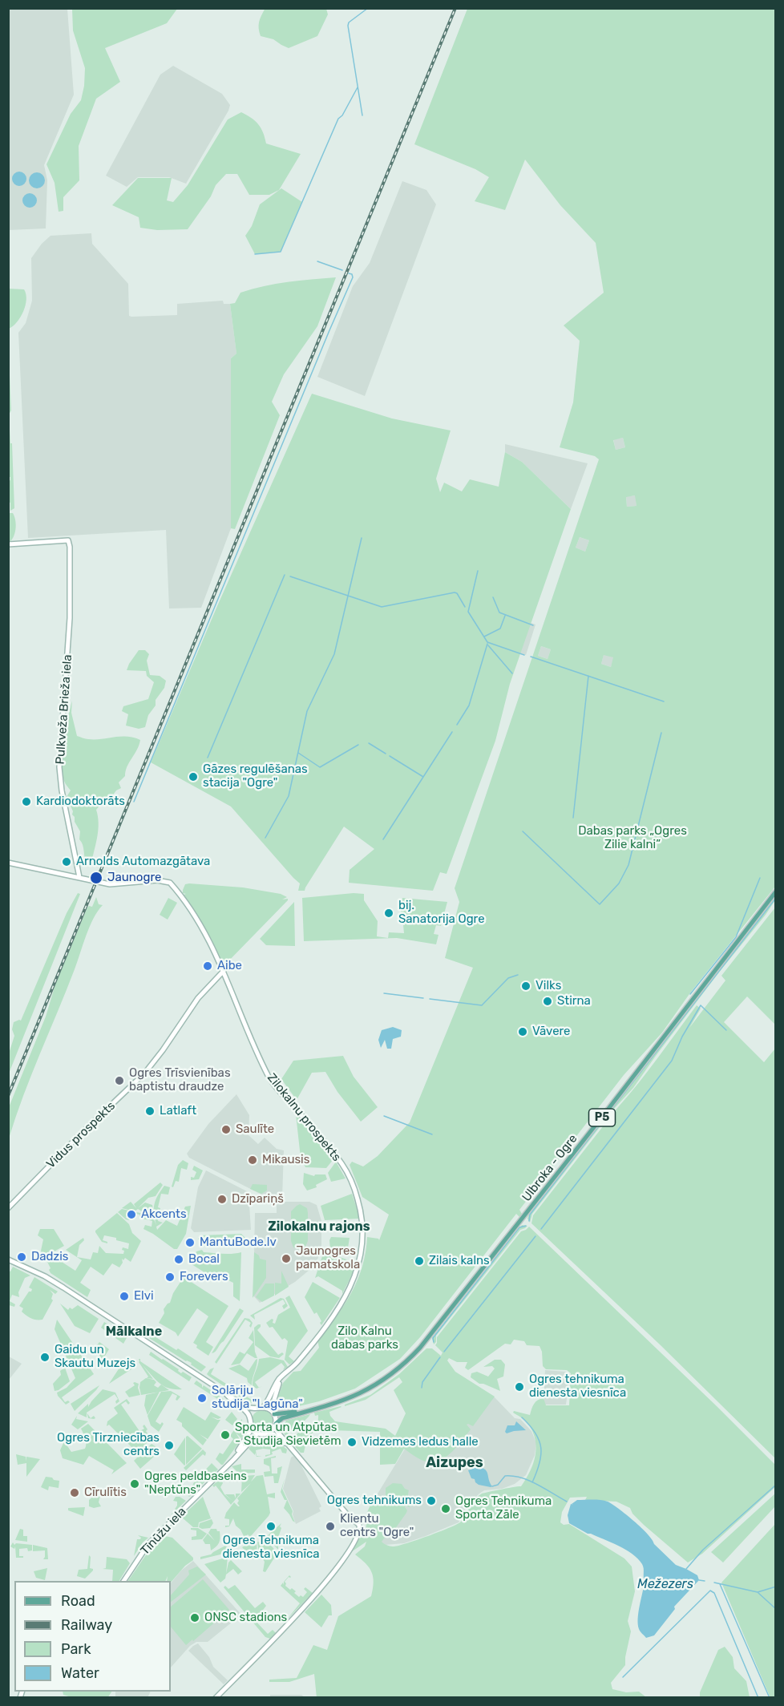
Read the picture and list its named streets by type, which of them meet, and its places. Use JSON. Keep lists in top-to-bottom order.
{
  "streets": {
    "main road": [
      "Pulkveža Brieža iela",
      "Zilokalnu prospekts",
      "P5",
      "Vidus prospekts",
      "Ulbroka - Ogre",
      "Tīnūžu iela"
    ]
  },
  "crossings": [
    ["Pulkveža Brieža iela", "Zilokalnu prospekts"],
    ["Zilokalnu prospekts", "P5"],
    ["Zilokalnu prospekts", "Vidus prospekts"],
    ["Zilokalnu prospekts", "Ulbroka - Ogre"],
    ["Zilokalnu prospekts", "Tīnūžu iela"],
    ["P5", "Ulbroka - Ogre"],
    ["P5", "Tīnūžu iela"],
    ["Ulbroka - Ogre", "Tīnūžu iela"]
  ],
  "districts": ["Zilokalnu rajons", "Mālkalne", "Aizupes"],
  "water": ["Mežezers"],
  "parks": ["Dabas parks „Ogres Zilie kalni”", "Zilo Kalnu dabas parks"],
  "places": [
    "Gāzes regulēšanas stacija \"Ogre\"",
    "Kardiodoktorāts",
    "Arnolds Automazgātava",
    "Jaunogre",
    "bij. Sanatorija Ogre",
    "Aibe",
    "Vilks",
    "Stirna",
    "Vāvere",
    "Ogres Trīsvienības baptistu draudze",
    "Latlaft",
    "Saulīte",
    "Mikausis",
    "Dzīpariņš",
    "Akcents",
    "MantuBode.lv",
    "Dadzis",
    "Jaunogres pamatskola",
    "Bocal",
    "Zilais kalns",
    "Forevers",
    "Elvi",
    "Gaidu un Skautu Muzejs",
    "Ogres tehnikuma dienesta viesnīca",
    "Solāriju studija \"Lagūna\"",
    "Sporta un Atpūtas - Studija Sievietēm",
    "Vidzemes ledus halle",
    "Ogres Tirzniecības centrs",
    "Ogres peldbaseins \"Neptūns\"",
    "Cīrulītis",
    "Ogres tehnikums",
    "Ogres Tehnikuma Sporta Zāle",
    "Ogres Tehnikuma dienesta viesnīca",
    "Klientu centrs \"Ogre\"",
    "ONSC stadions"
  ],
  "legend": [
    "Road",
    "Railway",
    "Park",
    "Water"
  ]
}
